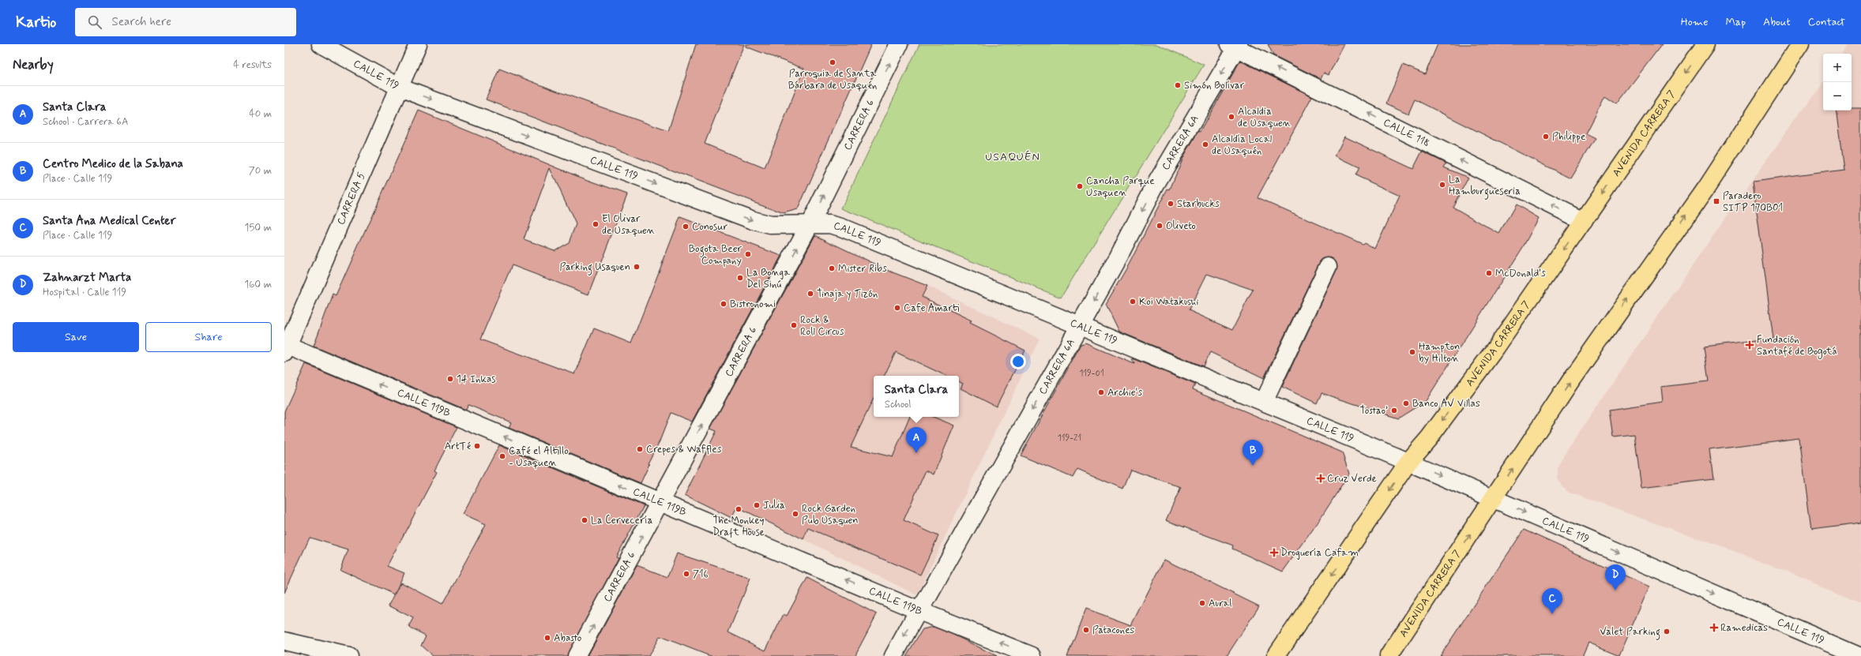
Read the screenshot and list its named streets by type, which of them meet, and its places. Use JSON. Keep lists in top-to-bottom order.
{
  "streets": {
    "main road": ["AVENIDA CARRERA 7"],
    "street": [
      "CALLE 119",
      "CARRERA 6",
      "CALLE 118",
      "CARRERA 6A",
      "CARRERA 5",
      "CALLE 119B"
    ]
  },
  "crossings": [
    ["CALLE 119", "CARRERA 6"],
    ["CALLE 119", "AVENIDA CARRERA 7"],
    ["CALLE 119", "CARRERA 6A"],
    ["CALLE 119", "CARRERA 5"],
    ["CARRERA 6", "CALLE 119B"],
    ["CALLE 118", "AVENIDA CARRERA 7"],
    ["CALLE 118", "CARRERA 6A"],
    ["CARRERA 6A", "CALLE 119B"],
    ["CARRERA 5", "CALLE 119B"]
  ],
  "one_way": [
    "CALLE 119",
    "CARRERA 6",
    "CALLE 118",
    "CARRERA 6A",
    "CALLE 119B"
  ],
  "districts": ["USAQUÉN"],
  "places": {
    "other": [
      "Parroquia de Santa Bárbara de Usaquén",
      "Simón Bolívar",
      "Alcaldia de Usaquen",
      "Philippe",
      "Alcaldía Local de Usaquén",
      "La Hamburgueseria",
      "Cancha Parque Usaquen",
      "Starbucks",
      "El Olivar de Usaquen",
      "Oliveto",
      "Conosur",
      "Bogota Beer Company",
      "Parking Usaquen",
      "Mister Ribs",
      "McDonald's",
      "La Bonga Del Sinú",
      "Tinaja y Tizón",
      "Koi Watakushi",
      "Bistronomi",
      "Cafe Amarti",
      "Rock & Roll Circus",
      "Hampton by Hilton",
      "14 Inkas",
      "Archie's",
      "Banco AV Villas",
      "Tostao’",
      "ArtTé",
      "Crepes & Waffles",
      "Café el Altillo - Usaquen",
      "Julia",
      "The Monkey Draft House",
      "Rock Garden Pub Usaquen",
      "La Cervecería",
      "716",
      "Aural",
      "Patacones",
      "Valet Parking",
      "Abasto"
    ],
    "transit": ["Paradero SITP 170B01"],
    "health": [
      "Fundación Santafé de Bogotá",
      "Cruz Verde",
      "Droguería Cafam",
      "Ramedicas"
    ]
  },
  "house_numbers": ["119-01", "119-21"],
  "page": {
    "header": "Kartio",
    "search": "Search here",
    "nav": [
      "Home",
      "Map",
      "About",
      "Contact"
    ],
    "heading": ["Nearby", "4 results"],
    "map_buttons": ["+", "−"],
    "list": [
      {
        "mark": "A",
        "name": "Santa Clara",
        "note": "School · Carrera 6A",
        "value": "40 m"
      },
      {
        "mark": "B",
        "name": "Centro Medico de la Sabana",
        "note": "Place · Calle 119",
        "value": "70 m"
      },
      {
        "mark": "C",
        "name": "Santa Ana Medical Center",
        "note": "Place · Calle 119",
        "value": "150 m"
      },
      {
        "mark": "D",
        "name": "Zahnarzt Marta",
        "note": "Hospital · Calle 119",
        "value": "160 m"
      }
    ],
    "buttons": ["Save", "Share"],
    "popup": ["Santa Clara", "School"],
    "pins": [
      "A",
      "B",
      "D",
      "C"
    ]
  }
}
